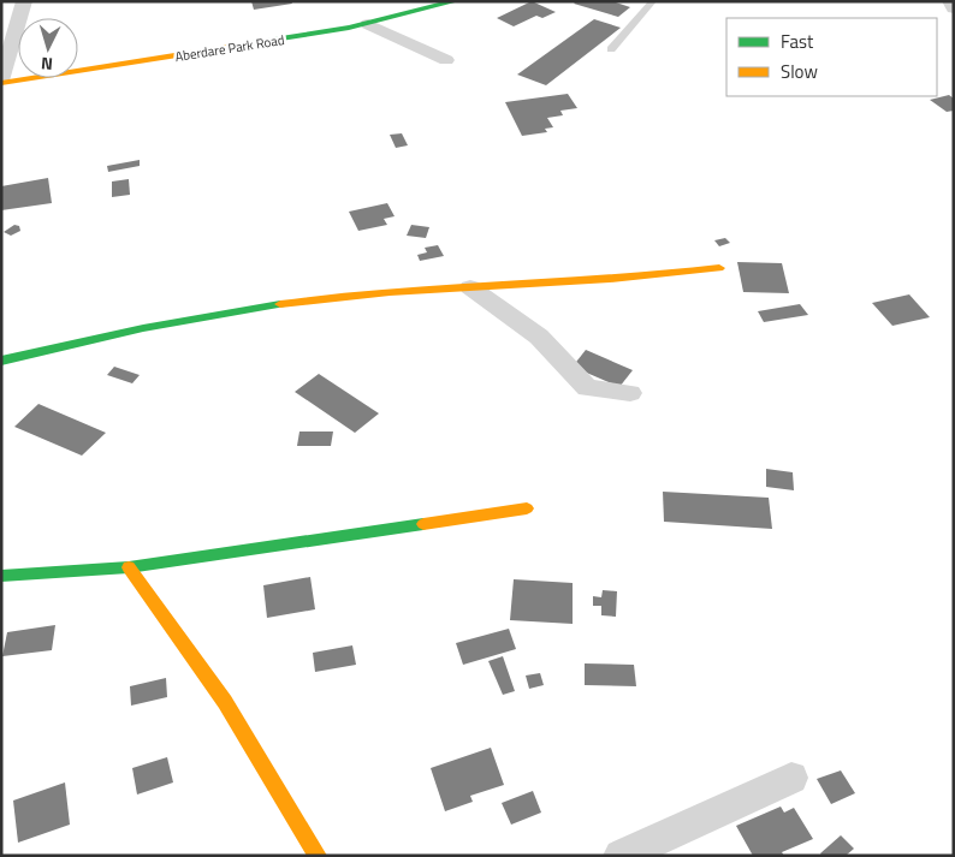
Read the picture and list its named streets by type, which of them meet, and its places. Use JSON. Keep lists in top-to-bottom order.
{
  "streets": {
    "street": ["Aberdare Park Road"]
  },
  "legend": ["Fast", "Slow"],
  "north": "bottom"
}
